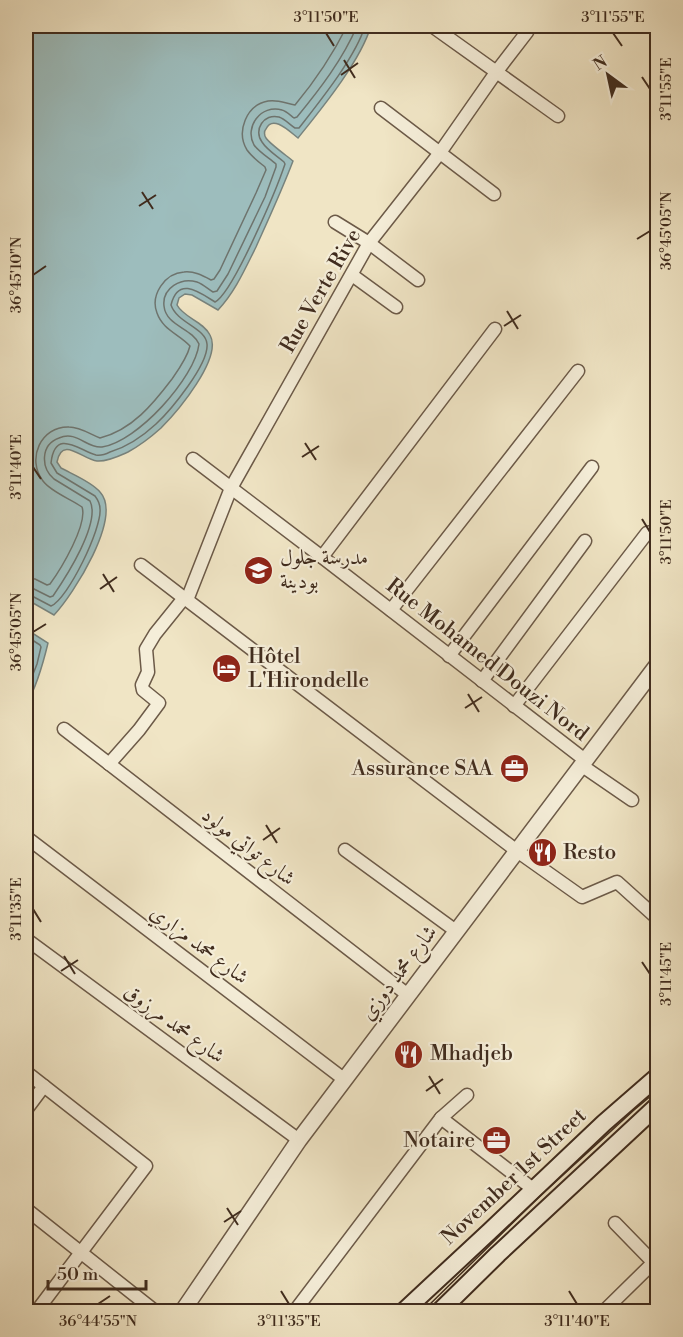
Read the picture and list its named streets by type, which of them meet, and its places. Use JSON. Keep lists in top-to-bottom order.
{
  "streets": {
    "main road": ["November 1st Street"],
    "street": [
      "Rue Verte Rive",
      "Rue Mohamed Douzi Nord",
      "شارع تواتي مولود",
      "شارع محمد مزاري",
      "شارع محمد دوزي",
      "شارع محمد مرزوق"
    ]
  },
  "crossings": [
    ["Rue Verte Rive", "Rue Mohamed Douzi Nord"],
    ["Rue Verte Rive", "شارع تواتي مولود"],
    ["Rue Mohamed Douzi Nord", "شارع محمد دوزي"],
    ["شارع تواتي مولود", "شارع محمد دوزي"],
    ["شارع محمد مزاري", "شارع محمد دوزي"],
    ["شارع محمد دوزي", "شارع محمد مرزوق"]
  ],
  "places": {
    "school or university": ["مدرسة جلول بودينة"],
    "hotel": ["Hôtel L'Hirondelle"],
    "office": ["Assurance SAA", "Notaire"],
    "restaurant": ["Resto", "Mhadjeb"]
  },
  "scale_bar": "50 m",
  "north": "top left",
  "coordinates": [
    "3°11'50\"E",
    "3°11'55\"E",
    "36°45'05\"N",
    "36°45'10\"N",
    "3°11'40\"E",
    "3°11'35\"E",
    "3°11'45\"E",
    "36°44'55\"N"
  ]
}
